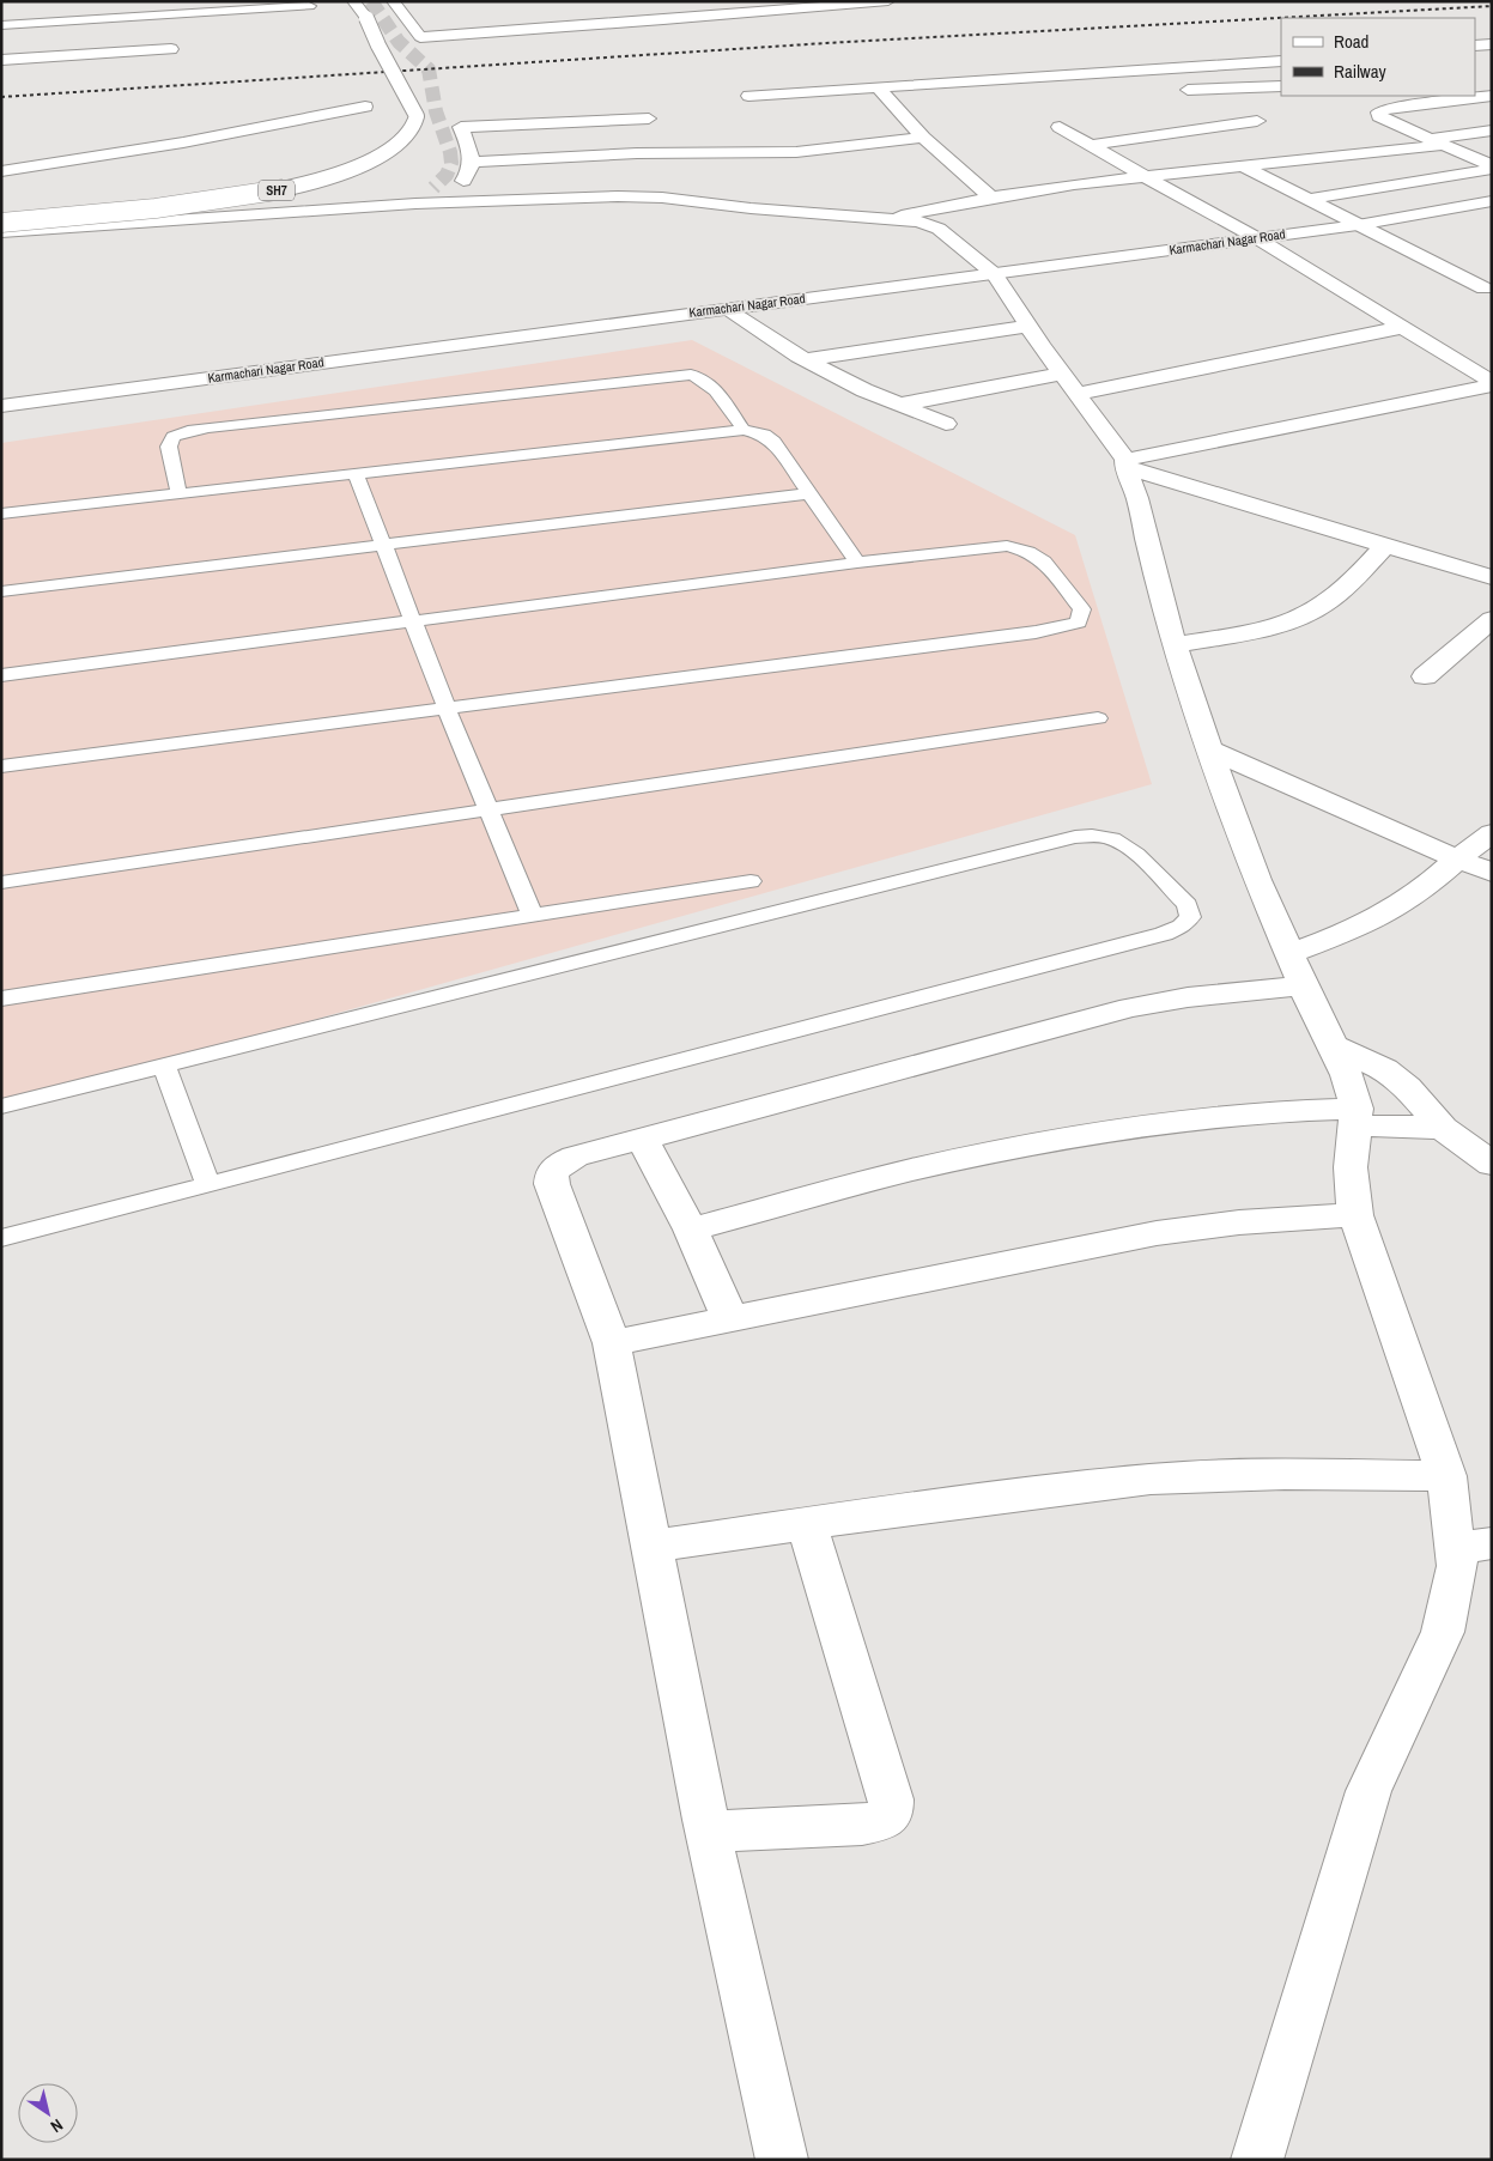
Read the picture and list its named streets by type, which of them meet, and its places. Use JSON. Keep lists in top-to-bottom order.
{
  "streets": {
    "street": ["SH7", "Karmachari Nagar Road"]
  },
  "legend": ["Road", "Railway"],
  "north": "bottom right"
}
